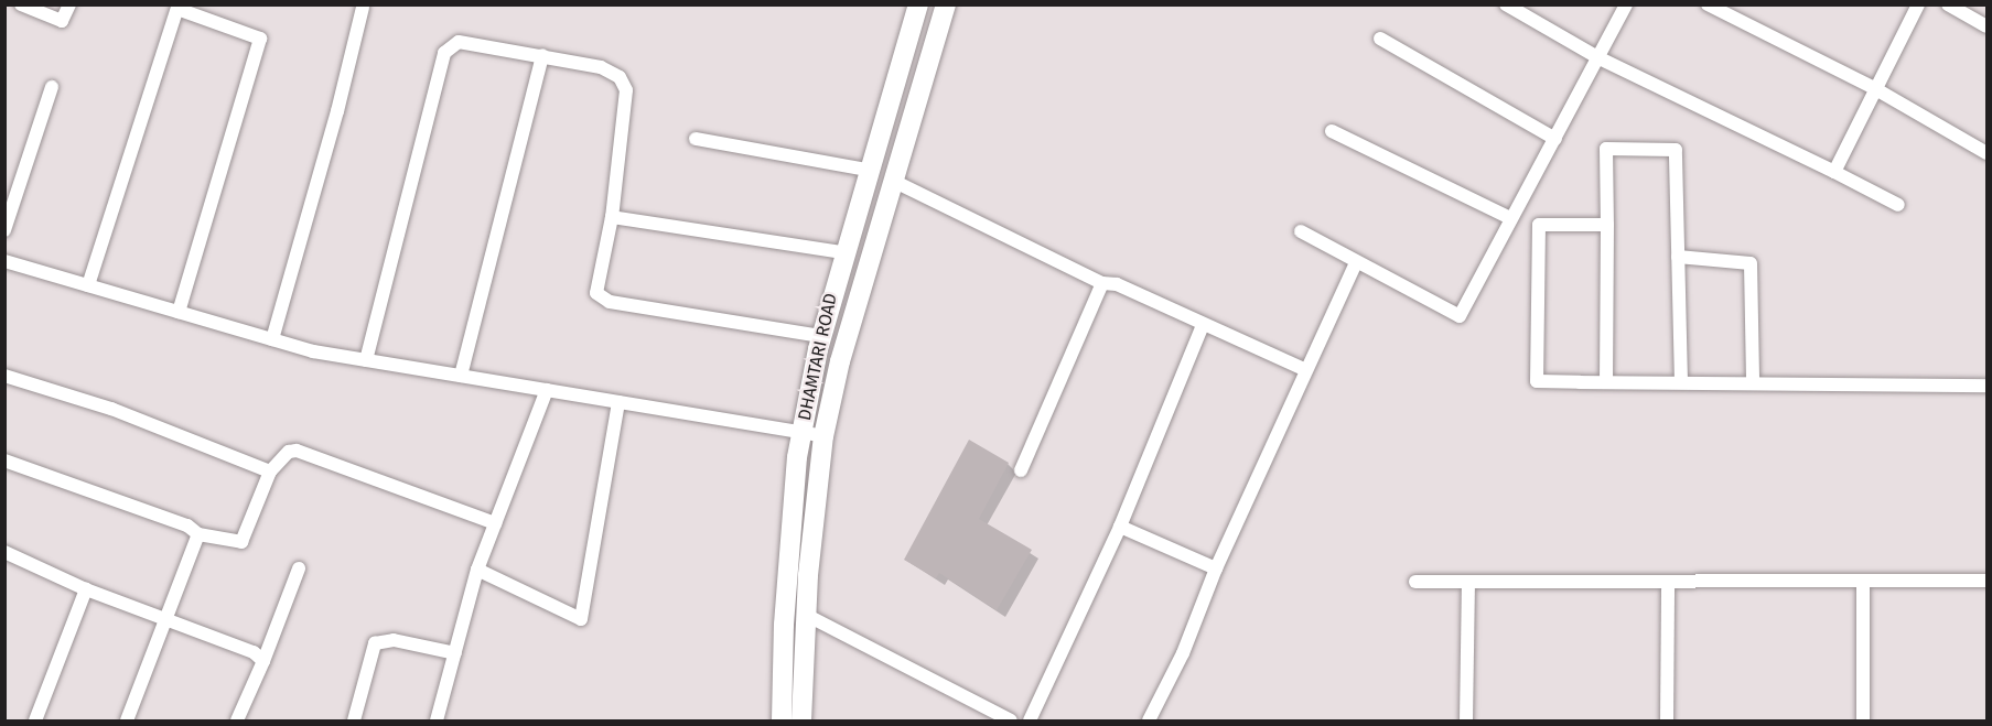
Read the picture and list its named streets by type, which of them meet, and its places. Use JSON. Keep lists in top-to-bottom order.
{
  "streets": {
    "main road": ["DHAMTARI ROAD"]
  }
}
